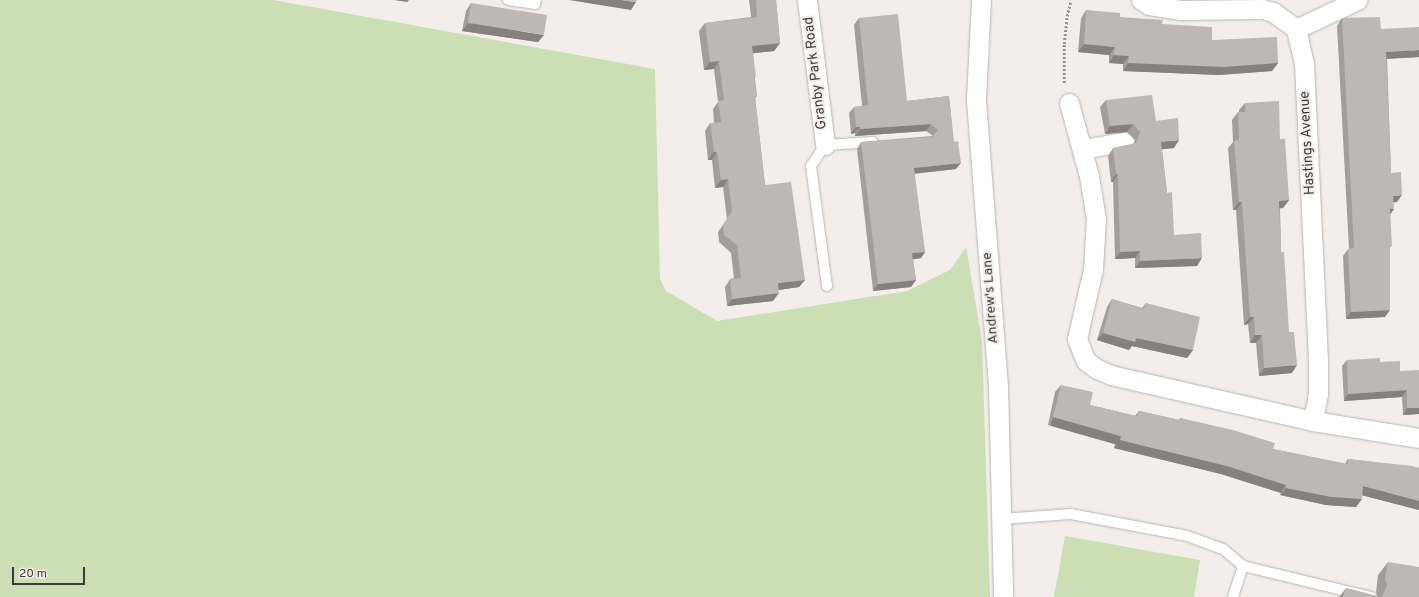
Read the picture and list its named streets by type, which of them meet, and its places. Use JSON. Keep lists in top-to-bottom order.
{
  "streets": {
    "street": ["Granby Park Road", "Hastings Avenue", "Andrew's Lane"]
  },
  "scale_bar": "20 m"
}
